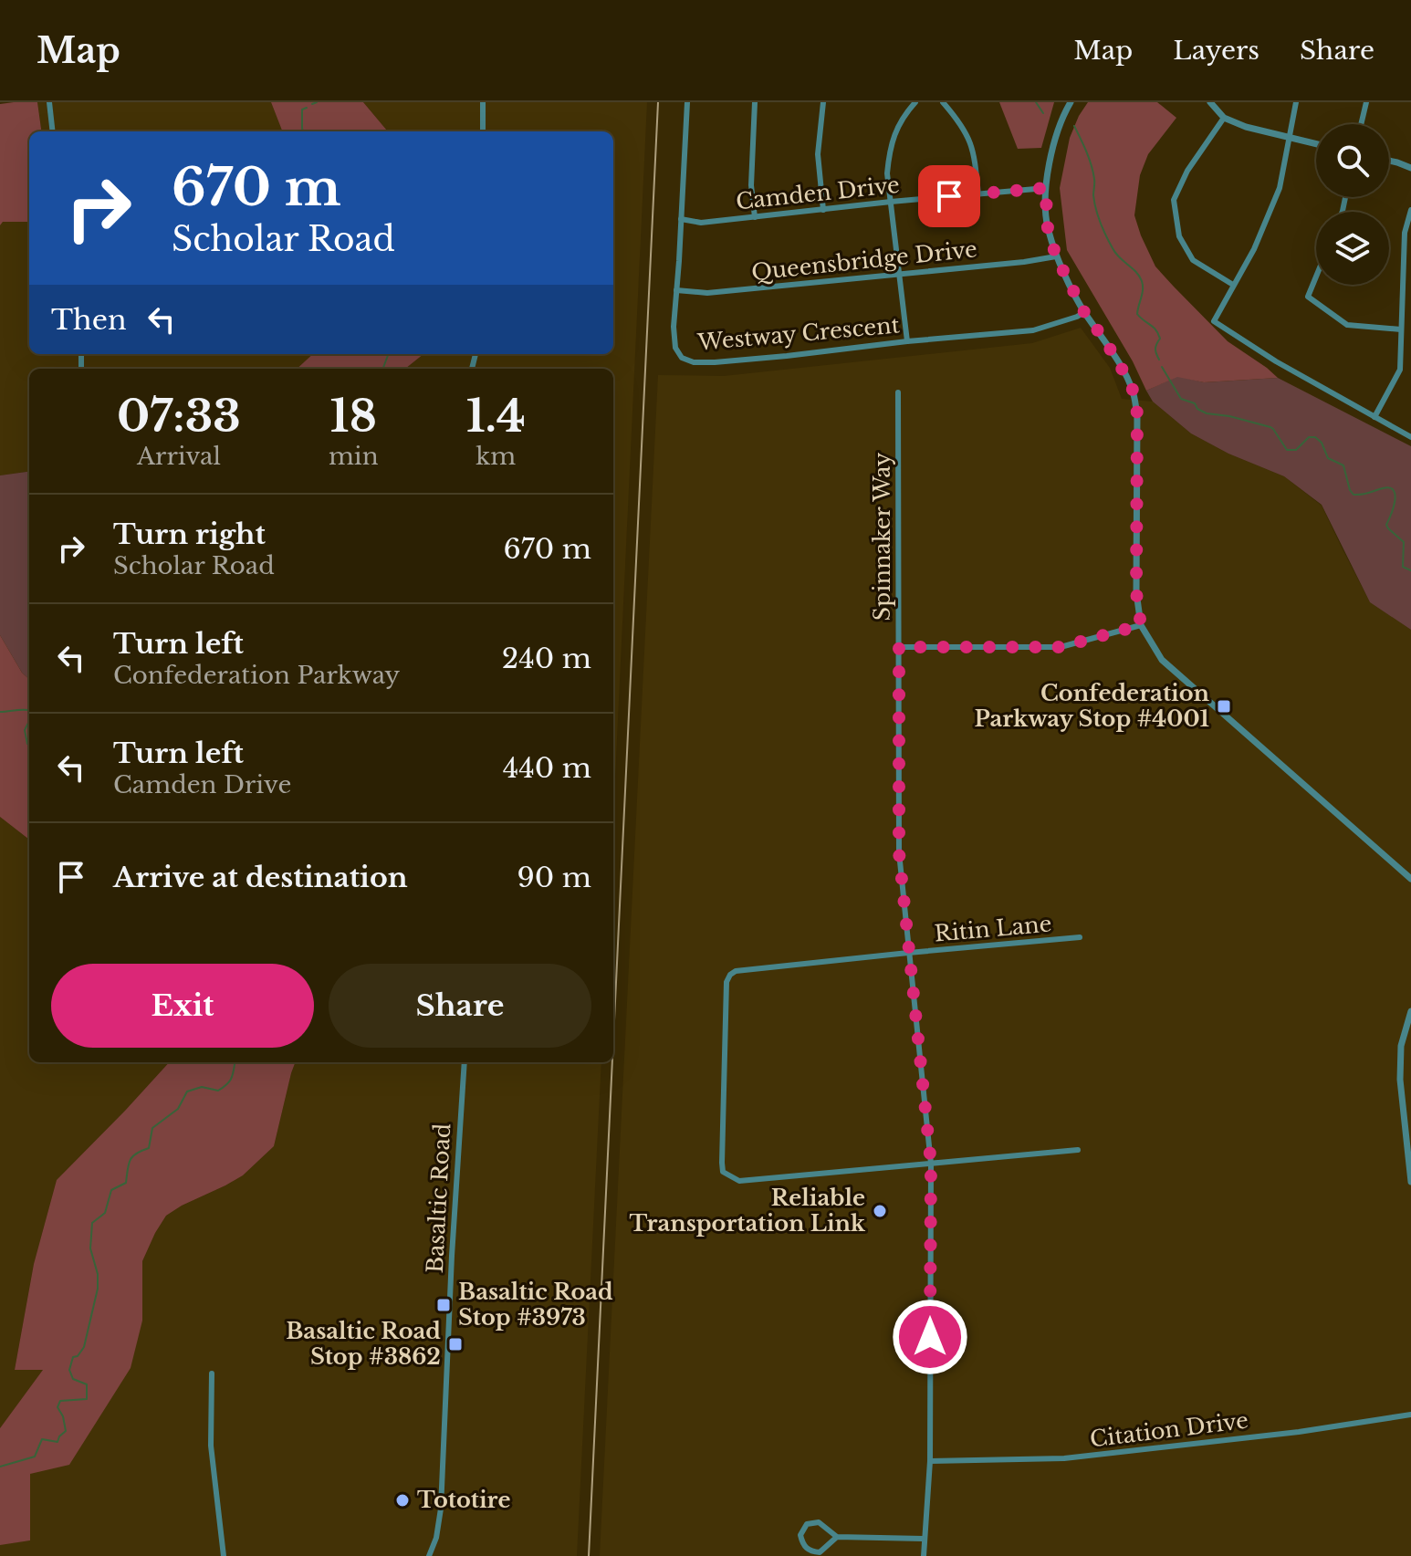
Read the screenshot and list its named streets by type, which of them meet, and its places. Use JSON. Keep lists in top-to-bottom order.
{
  "streets": {
    "street": [
      "Camden Drive",
      "Queensbridge Drive",
      "Westway Crescent",
      "Spinnaker Way",
      "Ritin Lane",
      "Basaltic Road",
      "Citation Drive"
    ]
  },
  "crossings": [
    ["Camden Drive", "Westway Crescent"],
    ["Queensbridge Drive", "Westway Crescent"],
    ["Spinnaker Way", "Ritin Lane"],
    ["Spinnaker Way", "Citation Drive"]
  ],
  "places": {
    "transit": ["Confederation Parkway Stop #4001", "Basaltic Road Stop #3973", "Basaltic Road Stop #3862"],
    "other": ["Reliable Transportation Link", "Tototire"]
  },
  "page": {
    "header": "Map",
    "nav": ["Map", "Layers", "Share"],
    "turn": ["670 m", "Scholar Road"],
    "then": "Then",
    "eta": [
      "07:33",
      "Arrival",
      "18",
      "min",
      "1.4",
      "km"
    ],
    "list": [
      {
        "name": "Turn right",
        "note": "Scholar Road",
        "value": "670 m"
      },
      {
        "name": "Turn left",
        "note": "Confederation Parkway",
        "value": "240 m"
      },
      {
        "name": "Turn left",
        "note": "Camden Drive",
        "value": "440 m"
      },
      {
        "name": "Arrive at destination",
        "value": "90 m"
      }
    ],
    "buttons": ["Exit", "Share"]
  }
}
